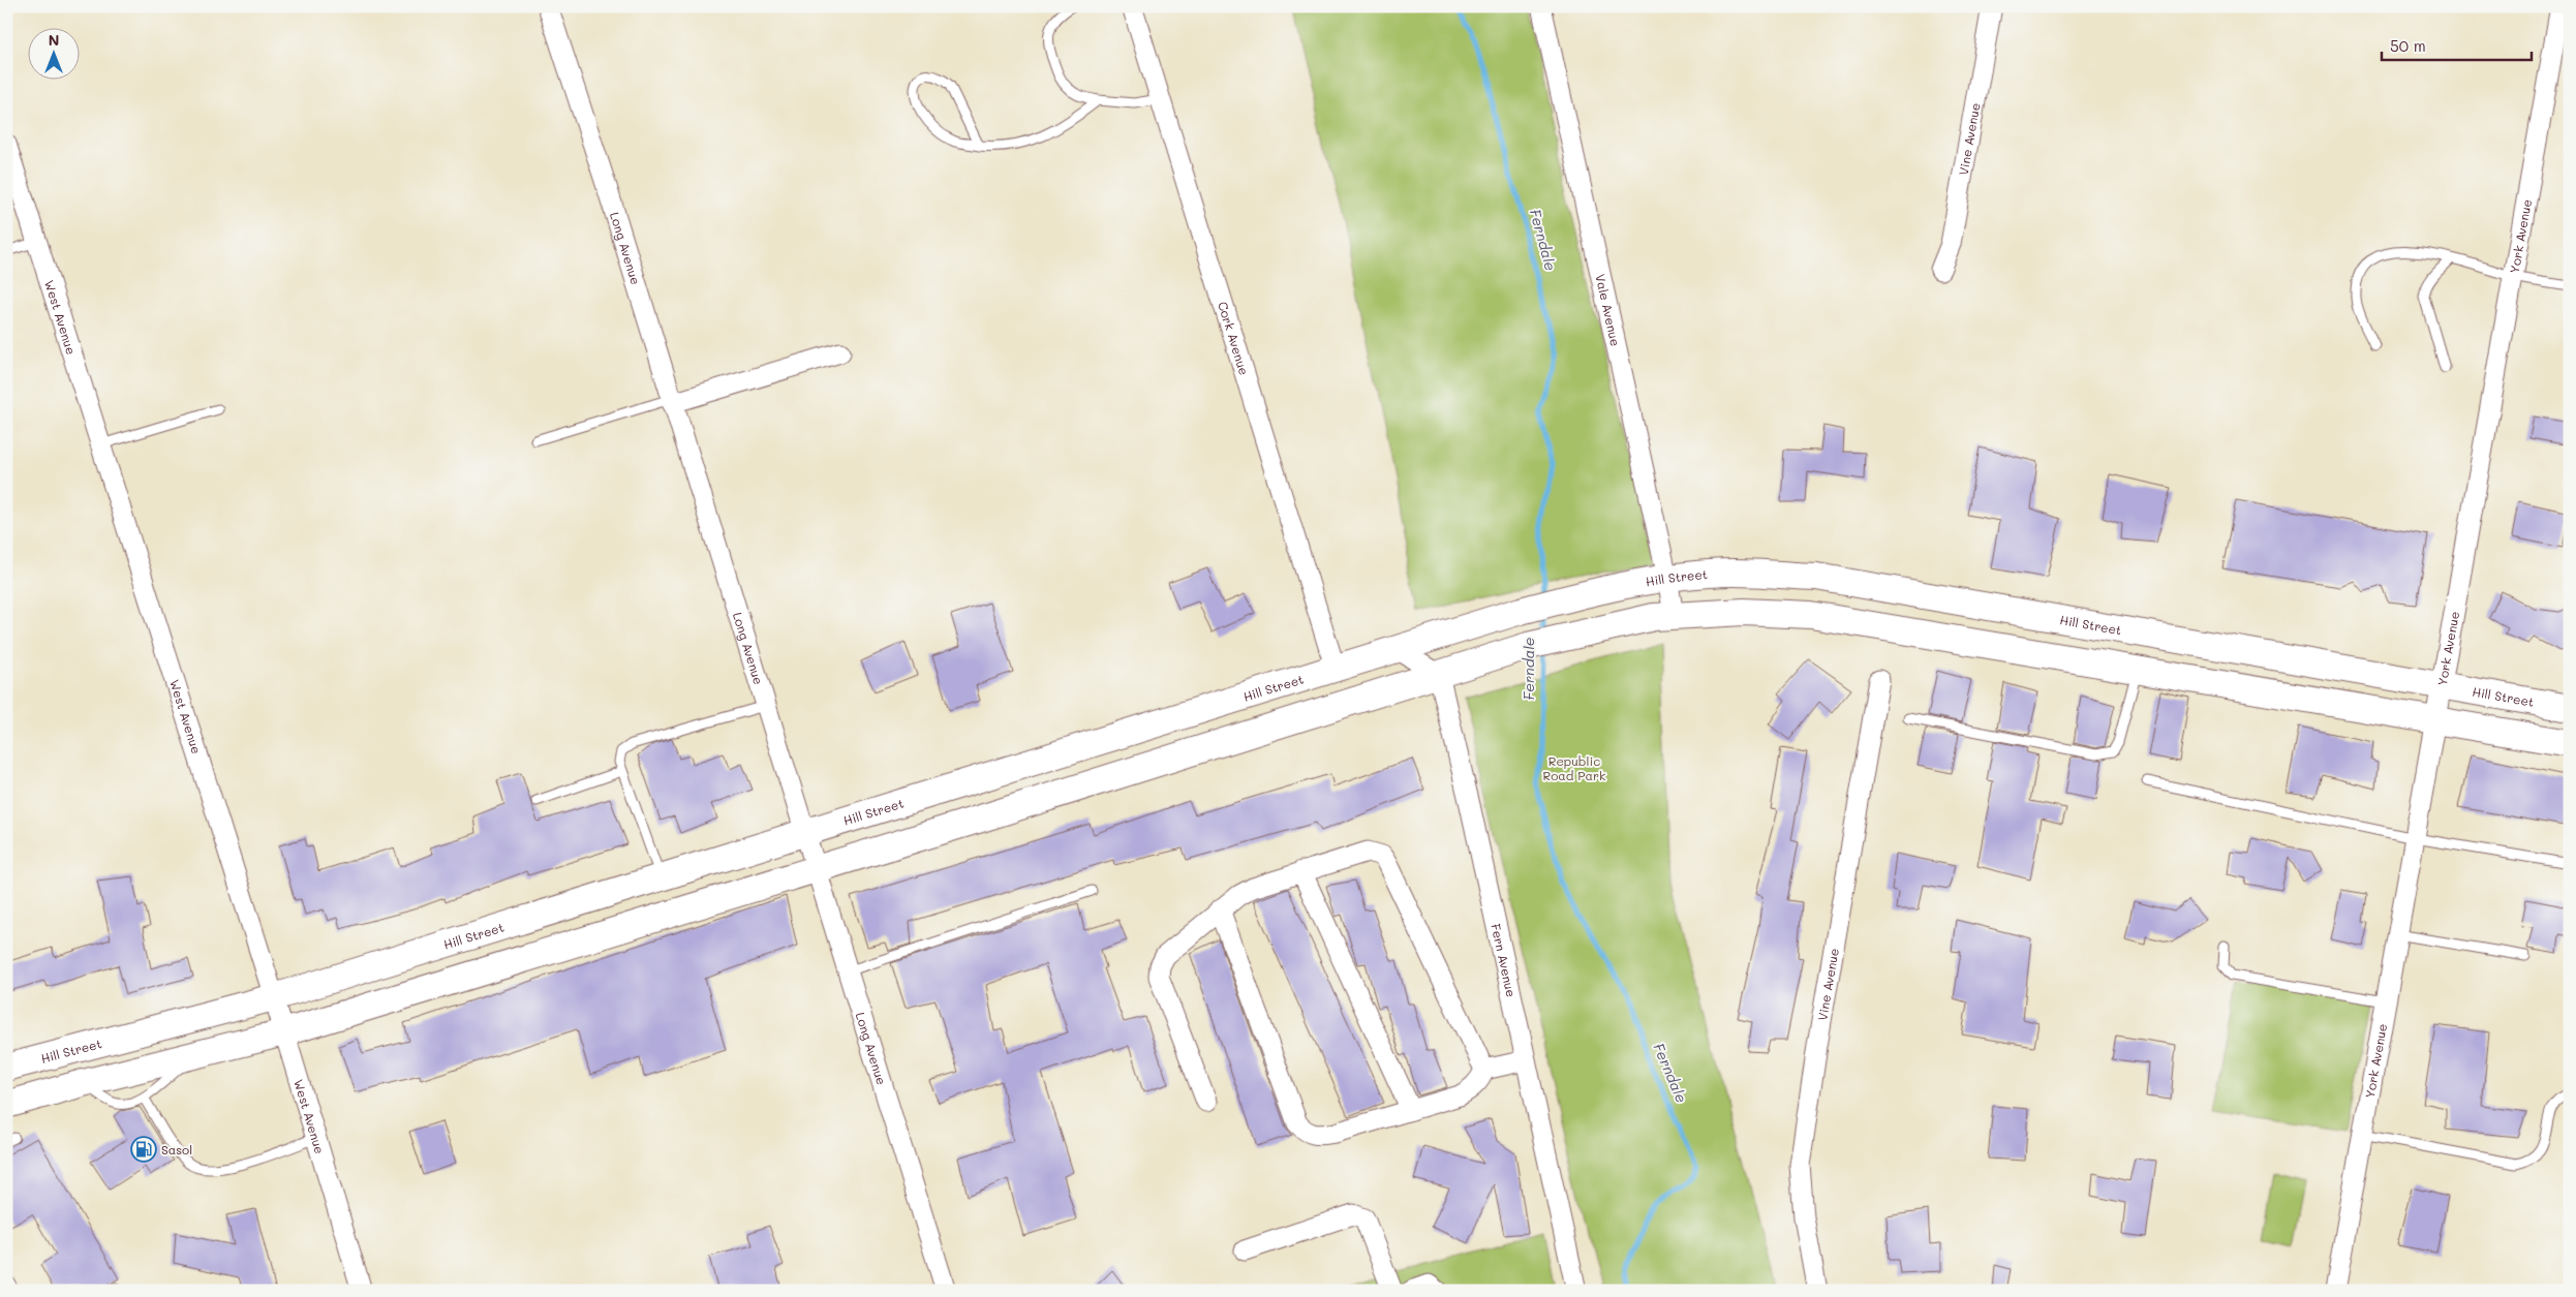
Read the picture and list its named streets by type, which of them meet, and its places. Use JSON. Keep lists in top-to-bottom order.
{
  "streets": {
    "main road": ["Hill Street"],
    "street": [
      "Vine Avenue",
      "York Avenue",
      "Long Avenue",
      "Vale Avenue",
      "West Avenue",
      "Cork Avenue",
      "Fern Avenue"
    ]
  },
  "crossings": [
    ["York Avenue", "Hill Street"],
    ["Long Avenue", "Hill Street"],
    ["Vale Avenue", "Hill Street"],
    ["West Avenue", "Hill Street"],
    ["Cork Avenue", "Hill Street"]
  ],
  "water": ["Ferndale"],
  "parks": ["Republic Road Park"],
  "places": {
    "fuel station": ["Sasol"]
  },
  "scale_bar": "50 m",
  "north": "top"
}
